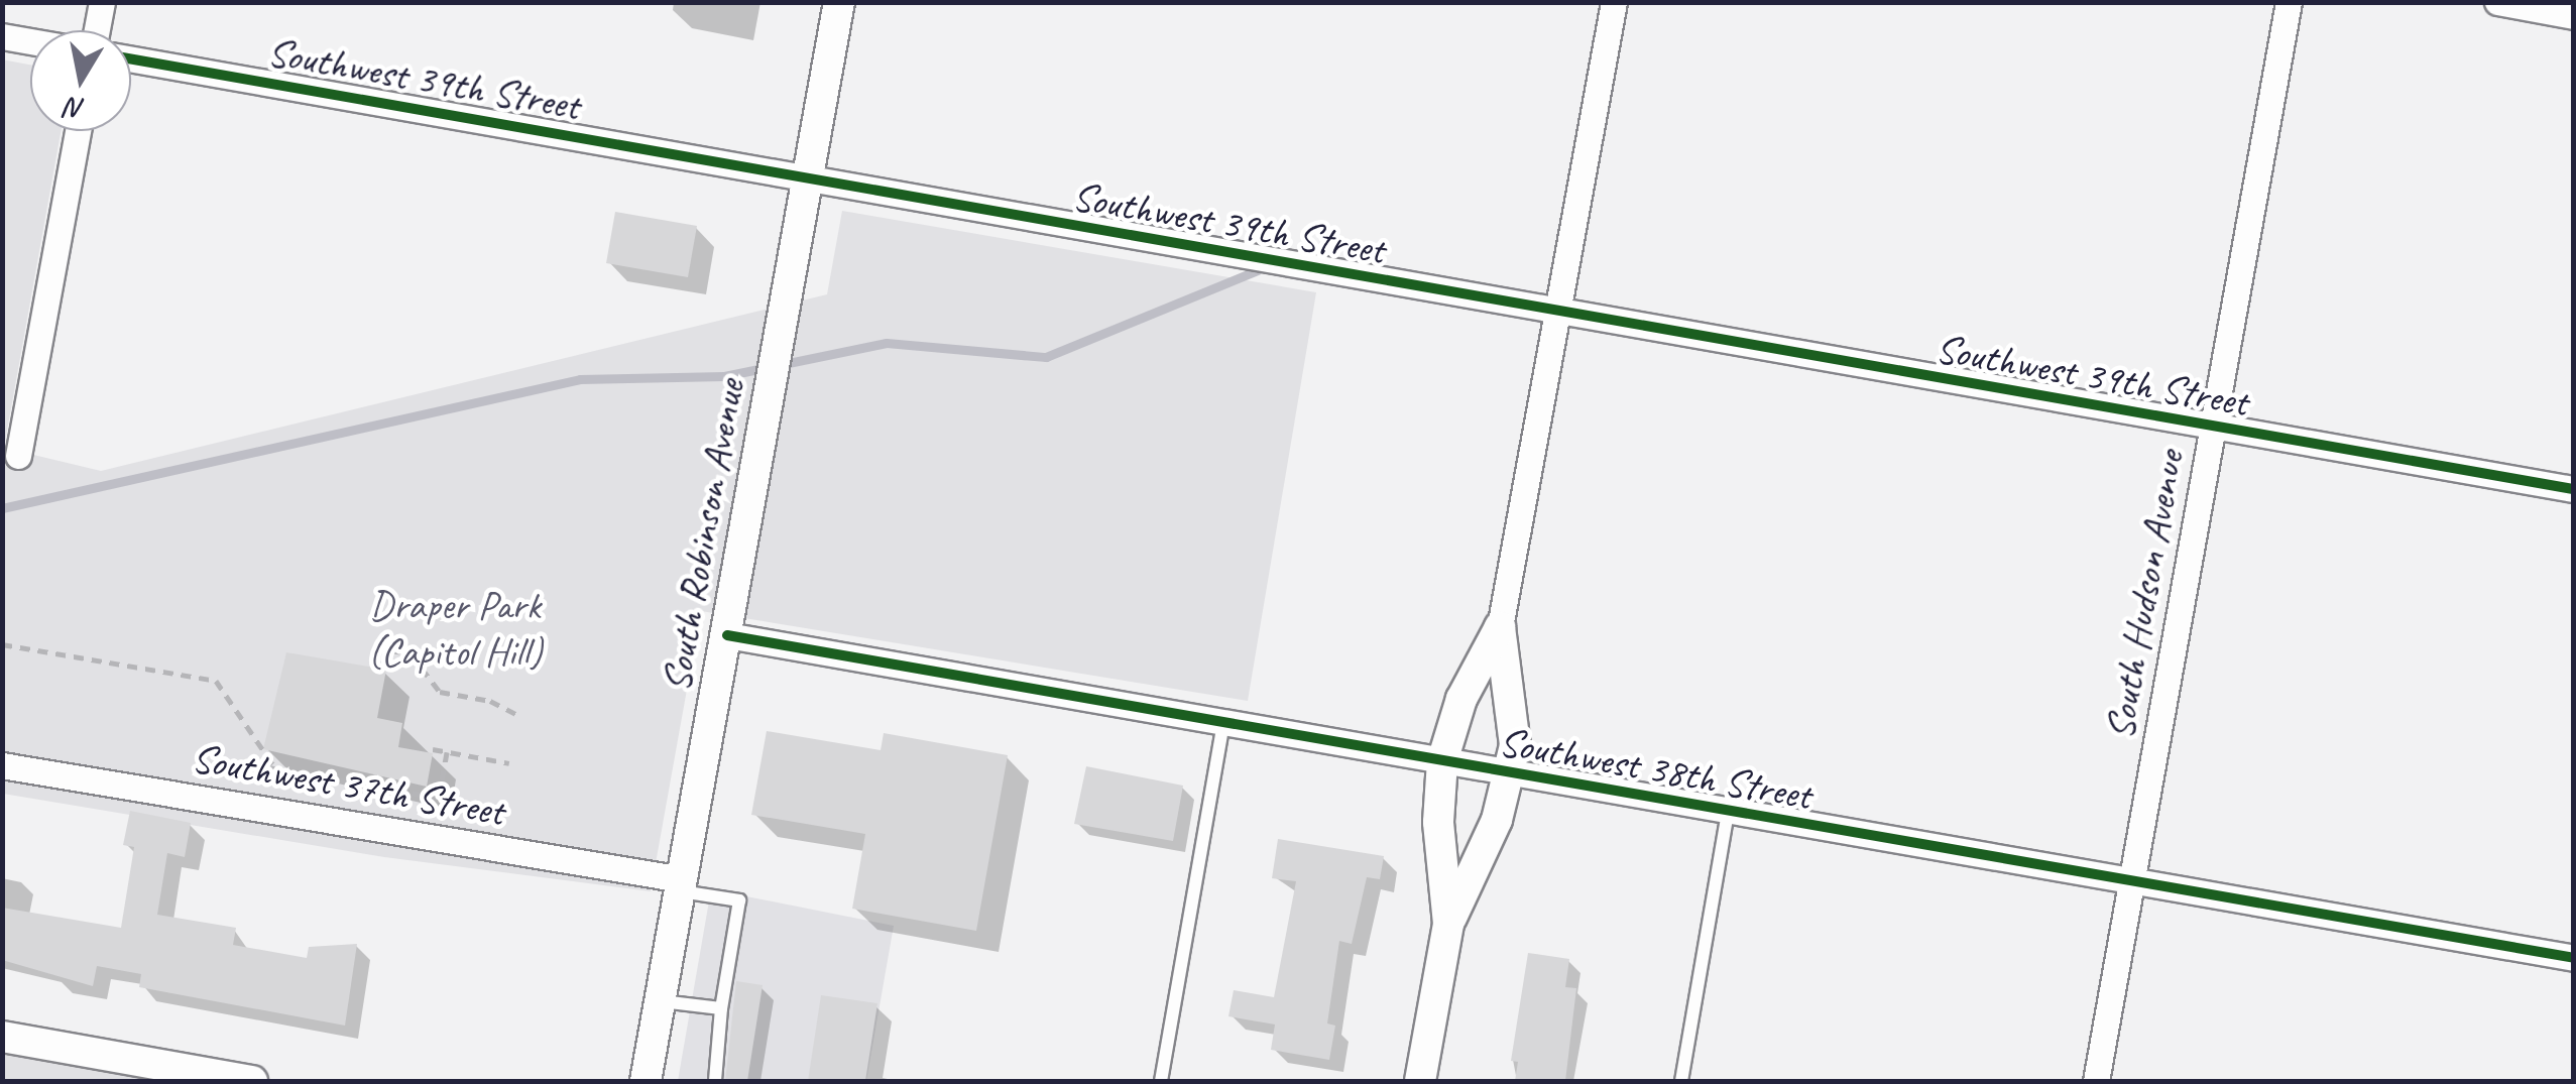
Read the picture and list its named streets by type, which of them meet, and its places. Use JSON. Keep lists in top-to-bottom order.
{
  "streets": {
    "street": [
      "Southwest 39th Street",
      "South Robinson Avenue",
      "South Hudson Avenue",
      "Southwest 38th Street",
      "Southwest 37th Street"
    ]
  },
  "crossings": [
    ["Southwest 39th Street", "South Robinson Avenue"],
    ["Southwest 39th Street", "South Hudson Avenue"],
    ["South Robinson Avenue", "Southwest 38th Street"],
    ["South Robinson Avenue", "Southwest 37th Street"],
    ["South Hudson Avenue", "Southwest 38th Street"]
  ],
  "parks": ["Draper Park (Capitol Hill)"],
  "north": "bottom"
}
